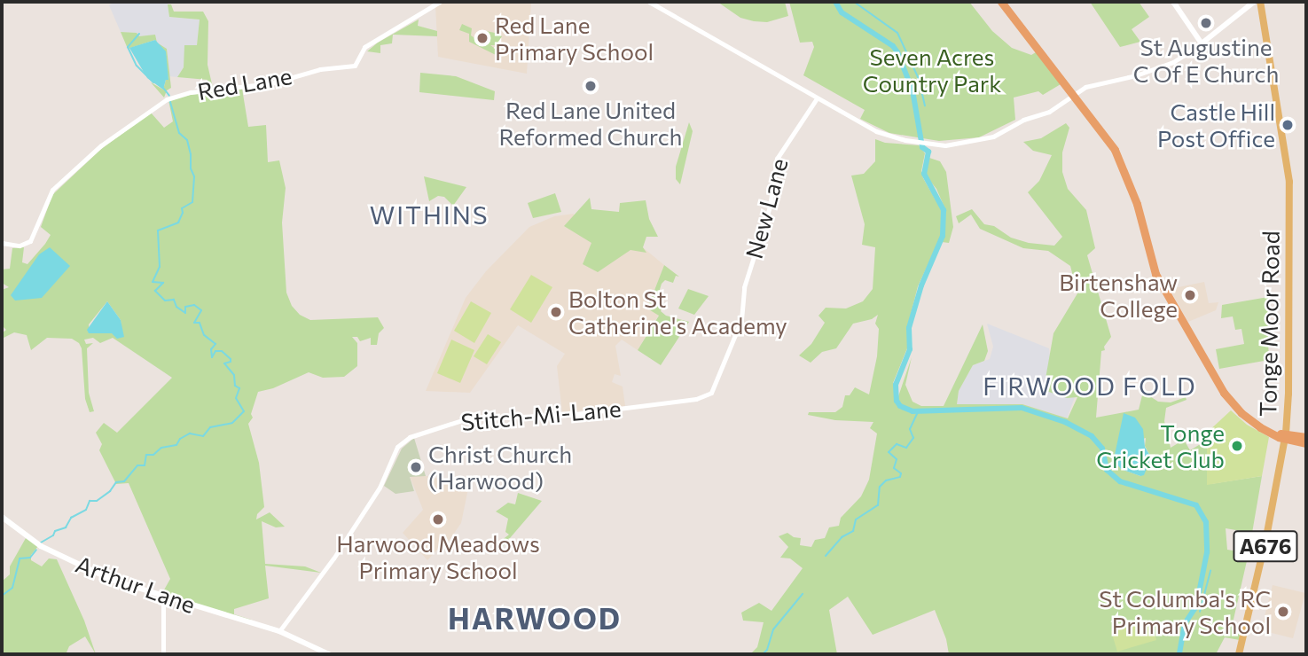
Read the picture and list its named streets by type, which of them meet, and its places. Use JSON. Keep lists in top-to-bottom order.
{
  "streets": {
    "main road": ["Tonge Moor Road", "A676", "Arthur Lane"],
    "street": ["Red Lane", "New Lane", "Stitch-Mi-Lane"]
  },
  "crossings": [
    ["New Lane", "Stitch-Mi-Lane"],
    ["Stitch-Mi-Lane", "Arthur Lane"]
  ],
  "districts": ["WITHINS", "FIRWOOD FOLD", "HARWOOD"],
  "parks": ["Seven Acres Country Park"],
  "places": [
    "St Augustine C Of E Church",
    "Red Lane Primary School",
    "Red Lane United Reformed Church",
    "Castle Hill Post Office",
    "Birtenshaw College",
    "Bolton St Catherine's Academy",
    "Tonge Cricket Club",
    "Christ Church (Harwood)",
    "Harwood Meadows Primary School",
    "St Columba's RC Primary School"
  ]
}
